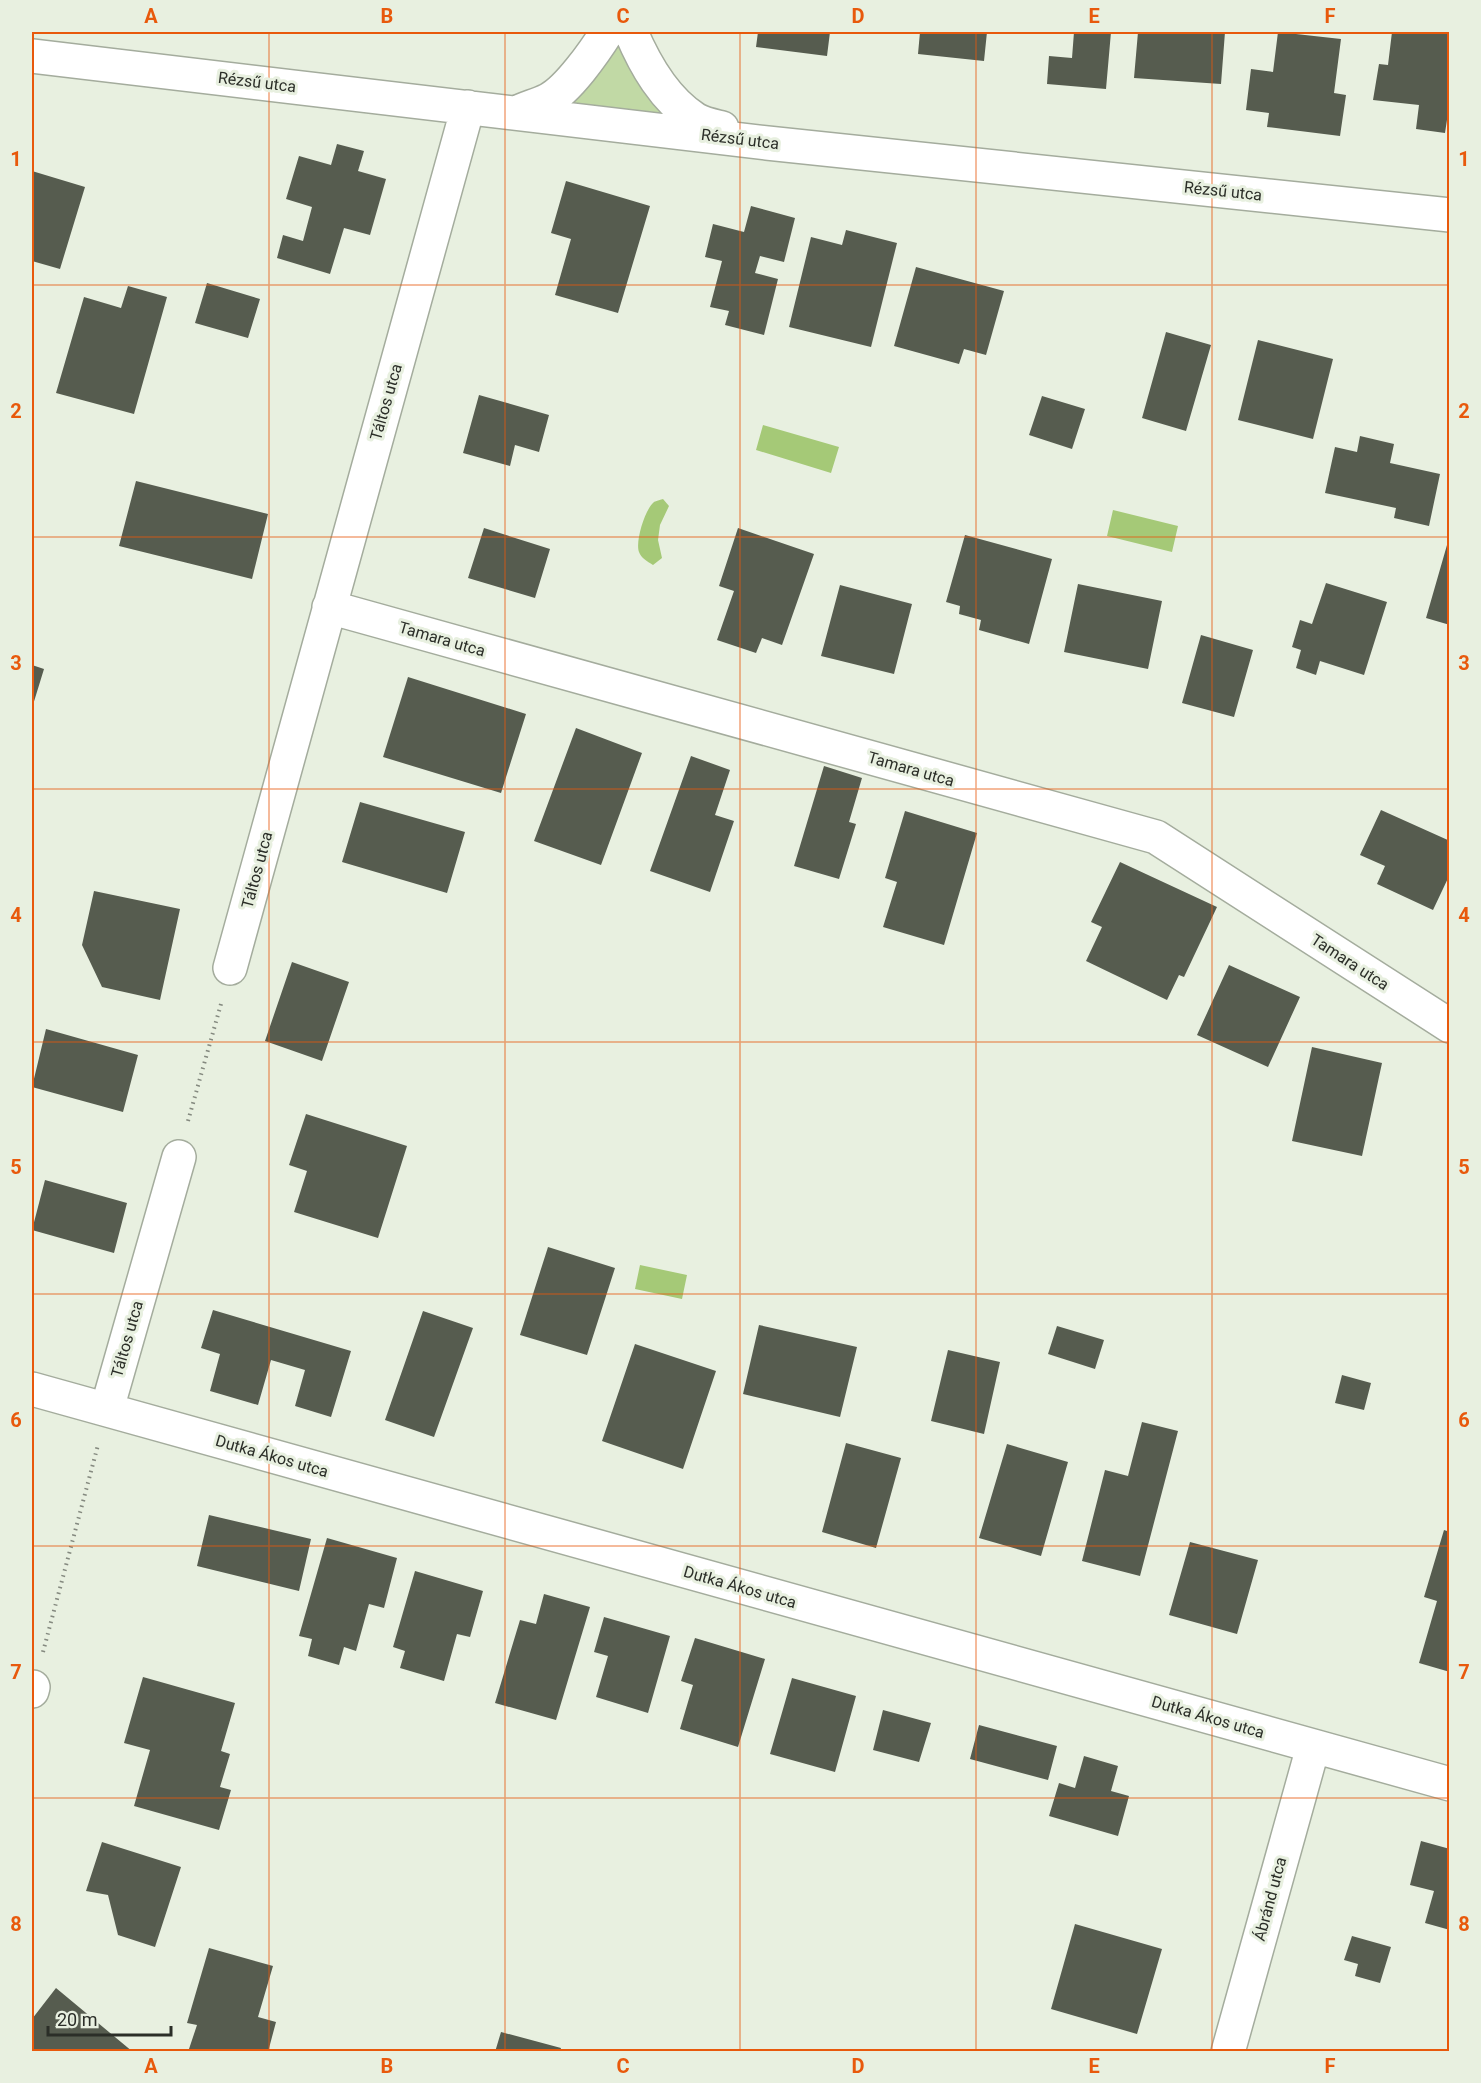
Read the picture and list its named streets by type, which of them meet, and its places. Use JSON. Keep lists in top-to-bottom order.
{
  "streets": {
    "street": [
      "Rézsű utca",
      "Táltos utca",
      "Tamara utca",
      "Dutka Ákos utca",
      "Ábránd utca"
    ]
  },
  "crossings": [
    ["Rézsű utca", "Táltos utca"],
    ["Táltos utca", "Tamara utca"],
    ["Táltos utca", "Dutka Ákos utca"],
    ["Dutka Ákos utca", "Ábránd utca"]
  ],
  "scale_bar": "20 m",
  "grid": {
    "columns": [
      "A",
      "B",
      "C",
      "D",
      "E",
      "F"
    ],
    "rows": [
      "1",
      "2",
      "3",
      "4",
      "5",
      "6",
      "7",
      "8"
    ]
  }
}
